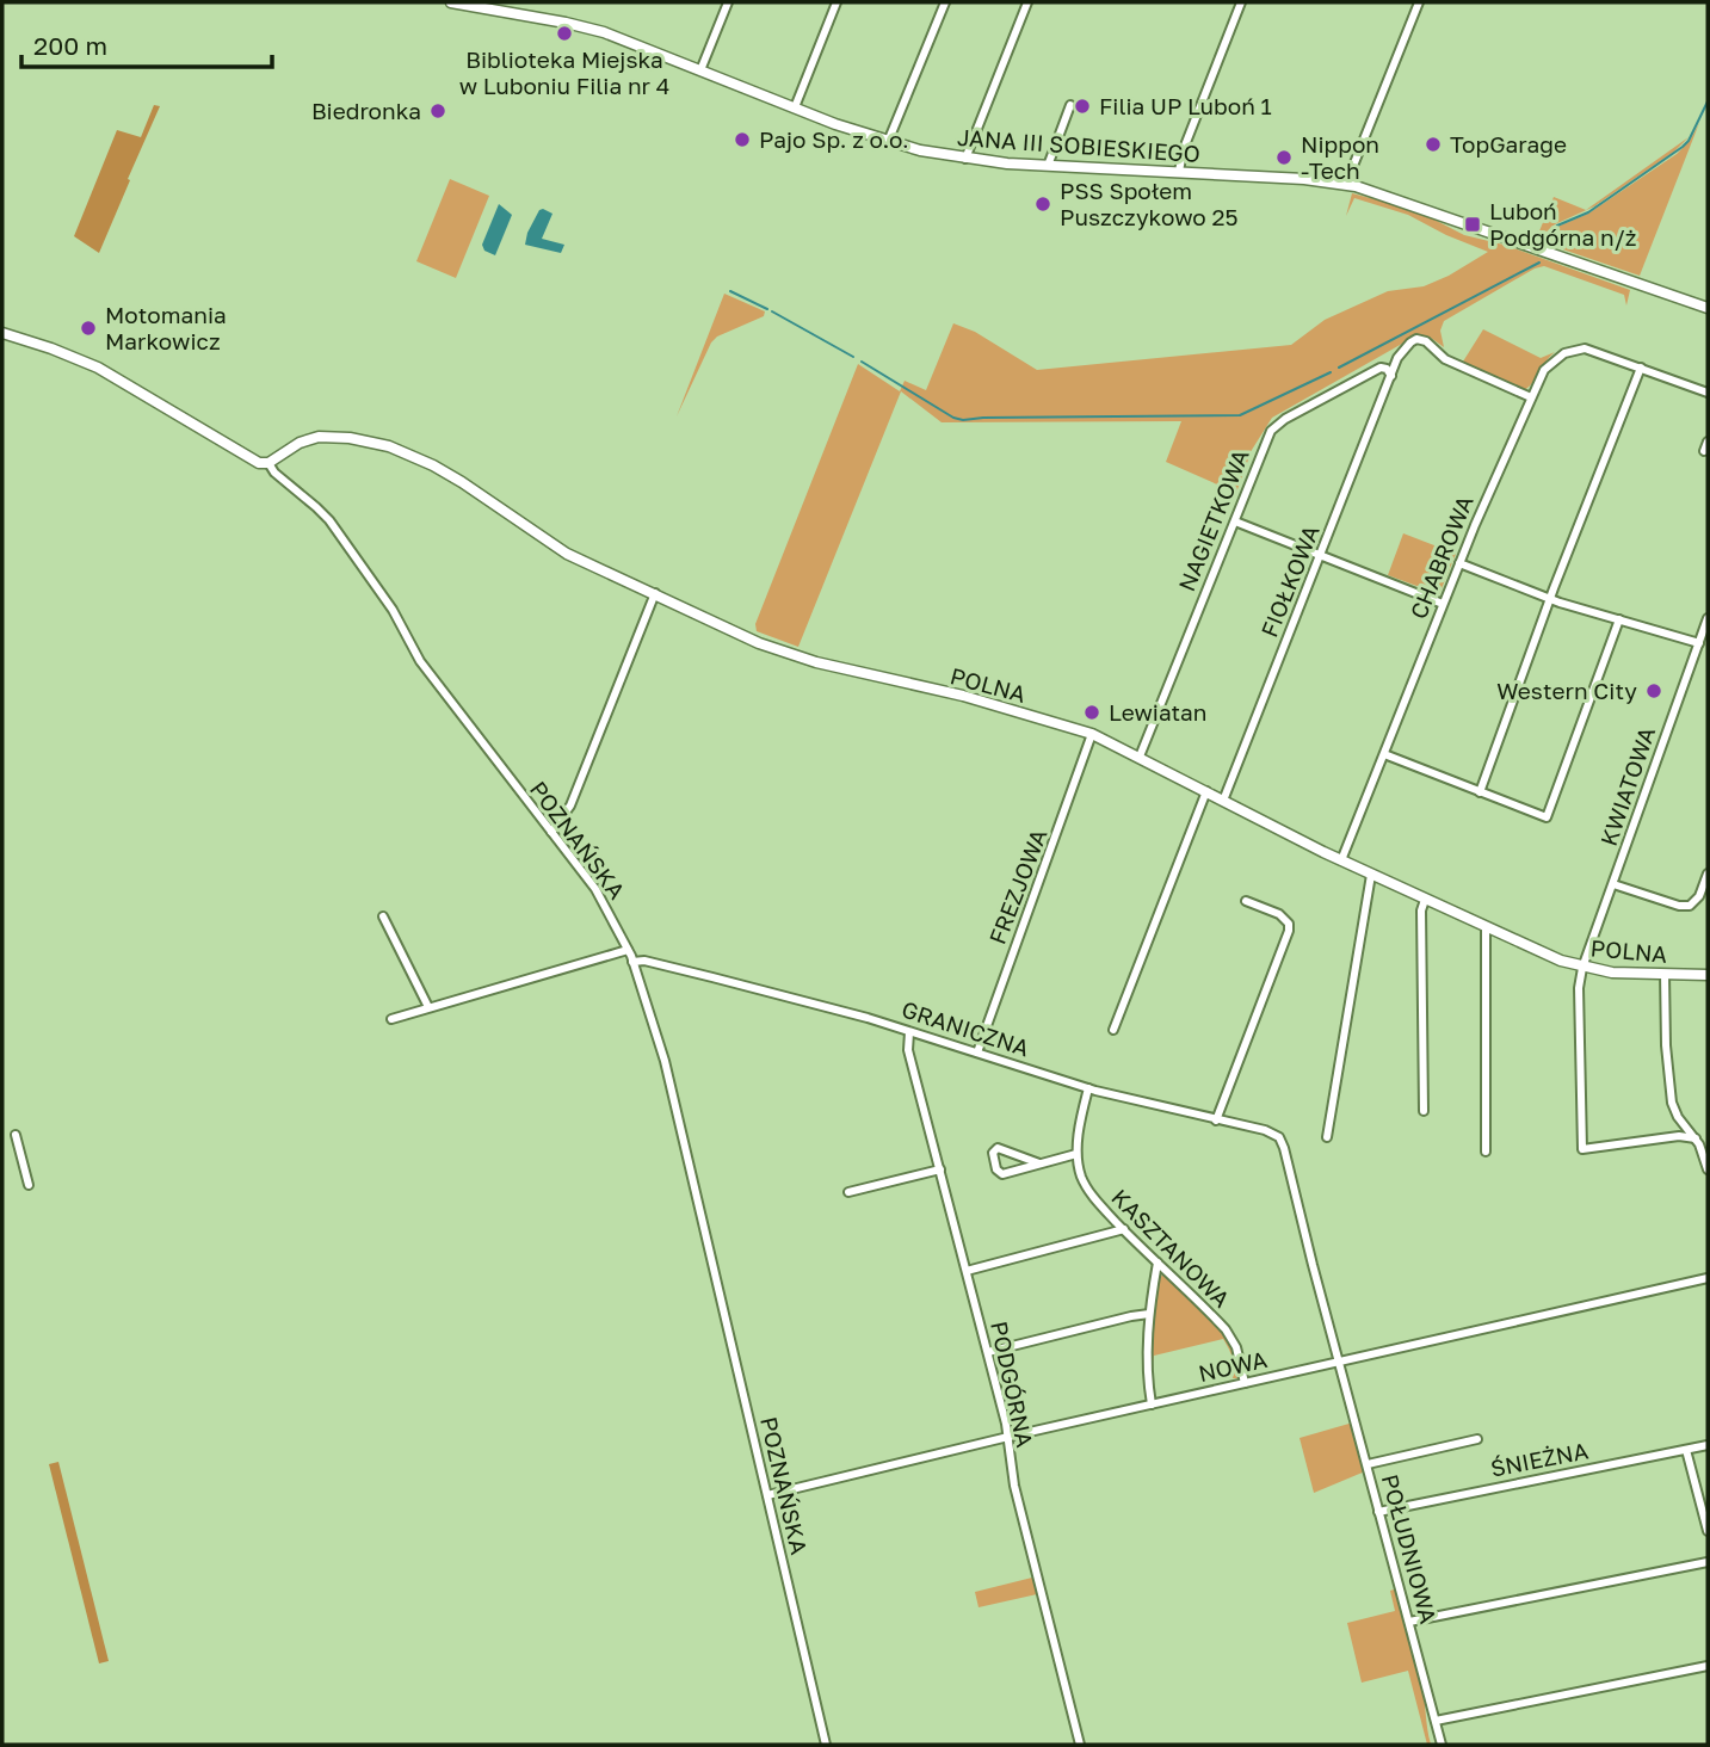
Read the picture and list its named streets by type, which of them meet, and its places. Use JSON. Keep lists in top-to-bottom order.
{
  "streets": {
    "street": [
      "JANA III SOBIESKIEGO",
      "NAGIETKOWA",
      "CHABROWA",
      "FIOŁKOWA",
      "POLNA",
      "KWIATOWA",
      "POZNAŃSKA",
      "FREZJOWA",
      "GRANICZNA",
      "KASZTANOWA",
      "NOWA",
      "PODGÓRNA",
      "ŚNIEŻNA",
      "POŁUDNIOWA"
    ]
  },
  "crossings": [
    ["NAGIETKOWA", "FIOŁKOWA"],
    ["NAGIETKOWA", "POLNA"],
    ["CHABROWA", "FIOŁKOWA"],
    ["CHABROWA", "POLNA"],
    ["FIOŁKOWA", "POLNA"],
    ["POLNA", "KWIATOWA"],
    ["POLNA", "POZNAŃSKA"],
    ["POLNA", "FREZJOWA"],
    ["POZNAŃSKA", "GRANICZNA"],
    ["POZNAŃSKA", "NOWA"],
    ["FREZJOWA", "GRANICZNA"],
    ["GRANICZNA", "PODGÓRNA"],
    ["GRANICZNA", "POŁUDNIOWA"],
    ["KASZTANOWA", "NOWA"],
    ["NOWA", "PODGÓRNA"],
    ["NOWA", "POŁUDNIOWA"],
    ["ŚNIEŻNA", "POŁUDNIOWA"]
  ],
  "places": {
    "other": [
      "Biblioteka Miejska w Luboniu Filia nr 4",
      "Filia UP Luboń 1",
      "Biedronka",
      "Pajo Sp. z o.o.",
      "TopGarage",
      "Nippon -Tech",
      "PSS Społem Puszczykowo 25",
      "Motomania Markowicz",
      "Western City",
      "Lewiatan"
    ],
    "transit": ["Luboń Podgórna n/ż"]
  },
  "scale_bar": "200 m"
}
